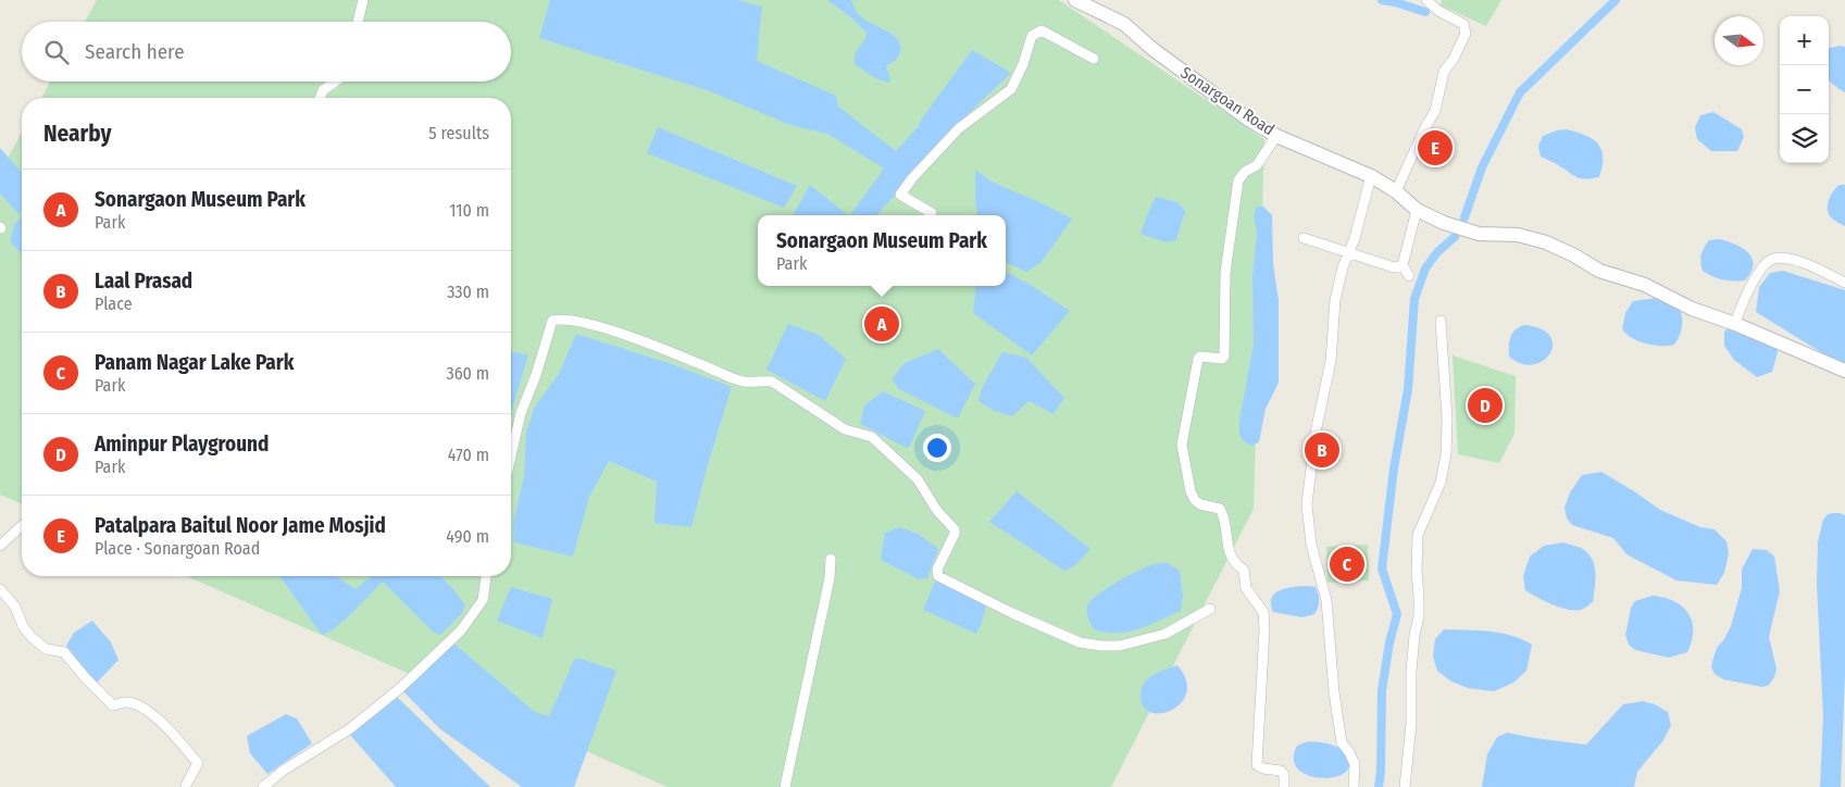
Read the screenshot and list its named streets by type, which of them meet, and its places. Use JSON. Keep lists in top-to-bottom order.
{
  "streets": {
    "main road": ["Sonargoan Road"]
  },
  "north": "right",
  "page": {
    "map_buttons": ["+", "−"],
    "search": "Search here",
    "heading": ["Nearby", "5 results"],
    "pins": [
      "E",
      "A",
      "D",
      "B",
      "C"
    ],
    "list": [
      {
        "mark": "A",
        "name": "Sonargaon Museum Park",
        "note": "Park",
        "value": "110 m"
      },
      {
        "mark": "B",
        "name": "Laal Prasad",
        "note": "Place",
        "value": "330 m"
      },
      {
        "mark": "C",
        "name": "Panam Nagar Lake Park",
        "note": "Park",
        "value": "360 m"
      },
      {
        "mark": "D",
        "name": "Aminpur Playground",
        "note": "Park",
        "value": "470 m"
      },
      {
        "mark": "E",
        "name": "Patalpara Baitul Noor Jame Mosjid",
        "note": "Place · Sonargoan Road",
        "value": "490 m"
      }
    ],
    "popup": ["Sonargaon Museum Park", "Park"]
  }
}
